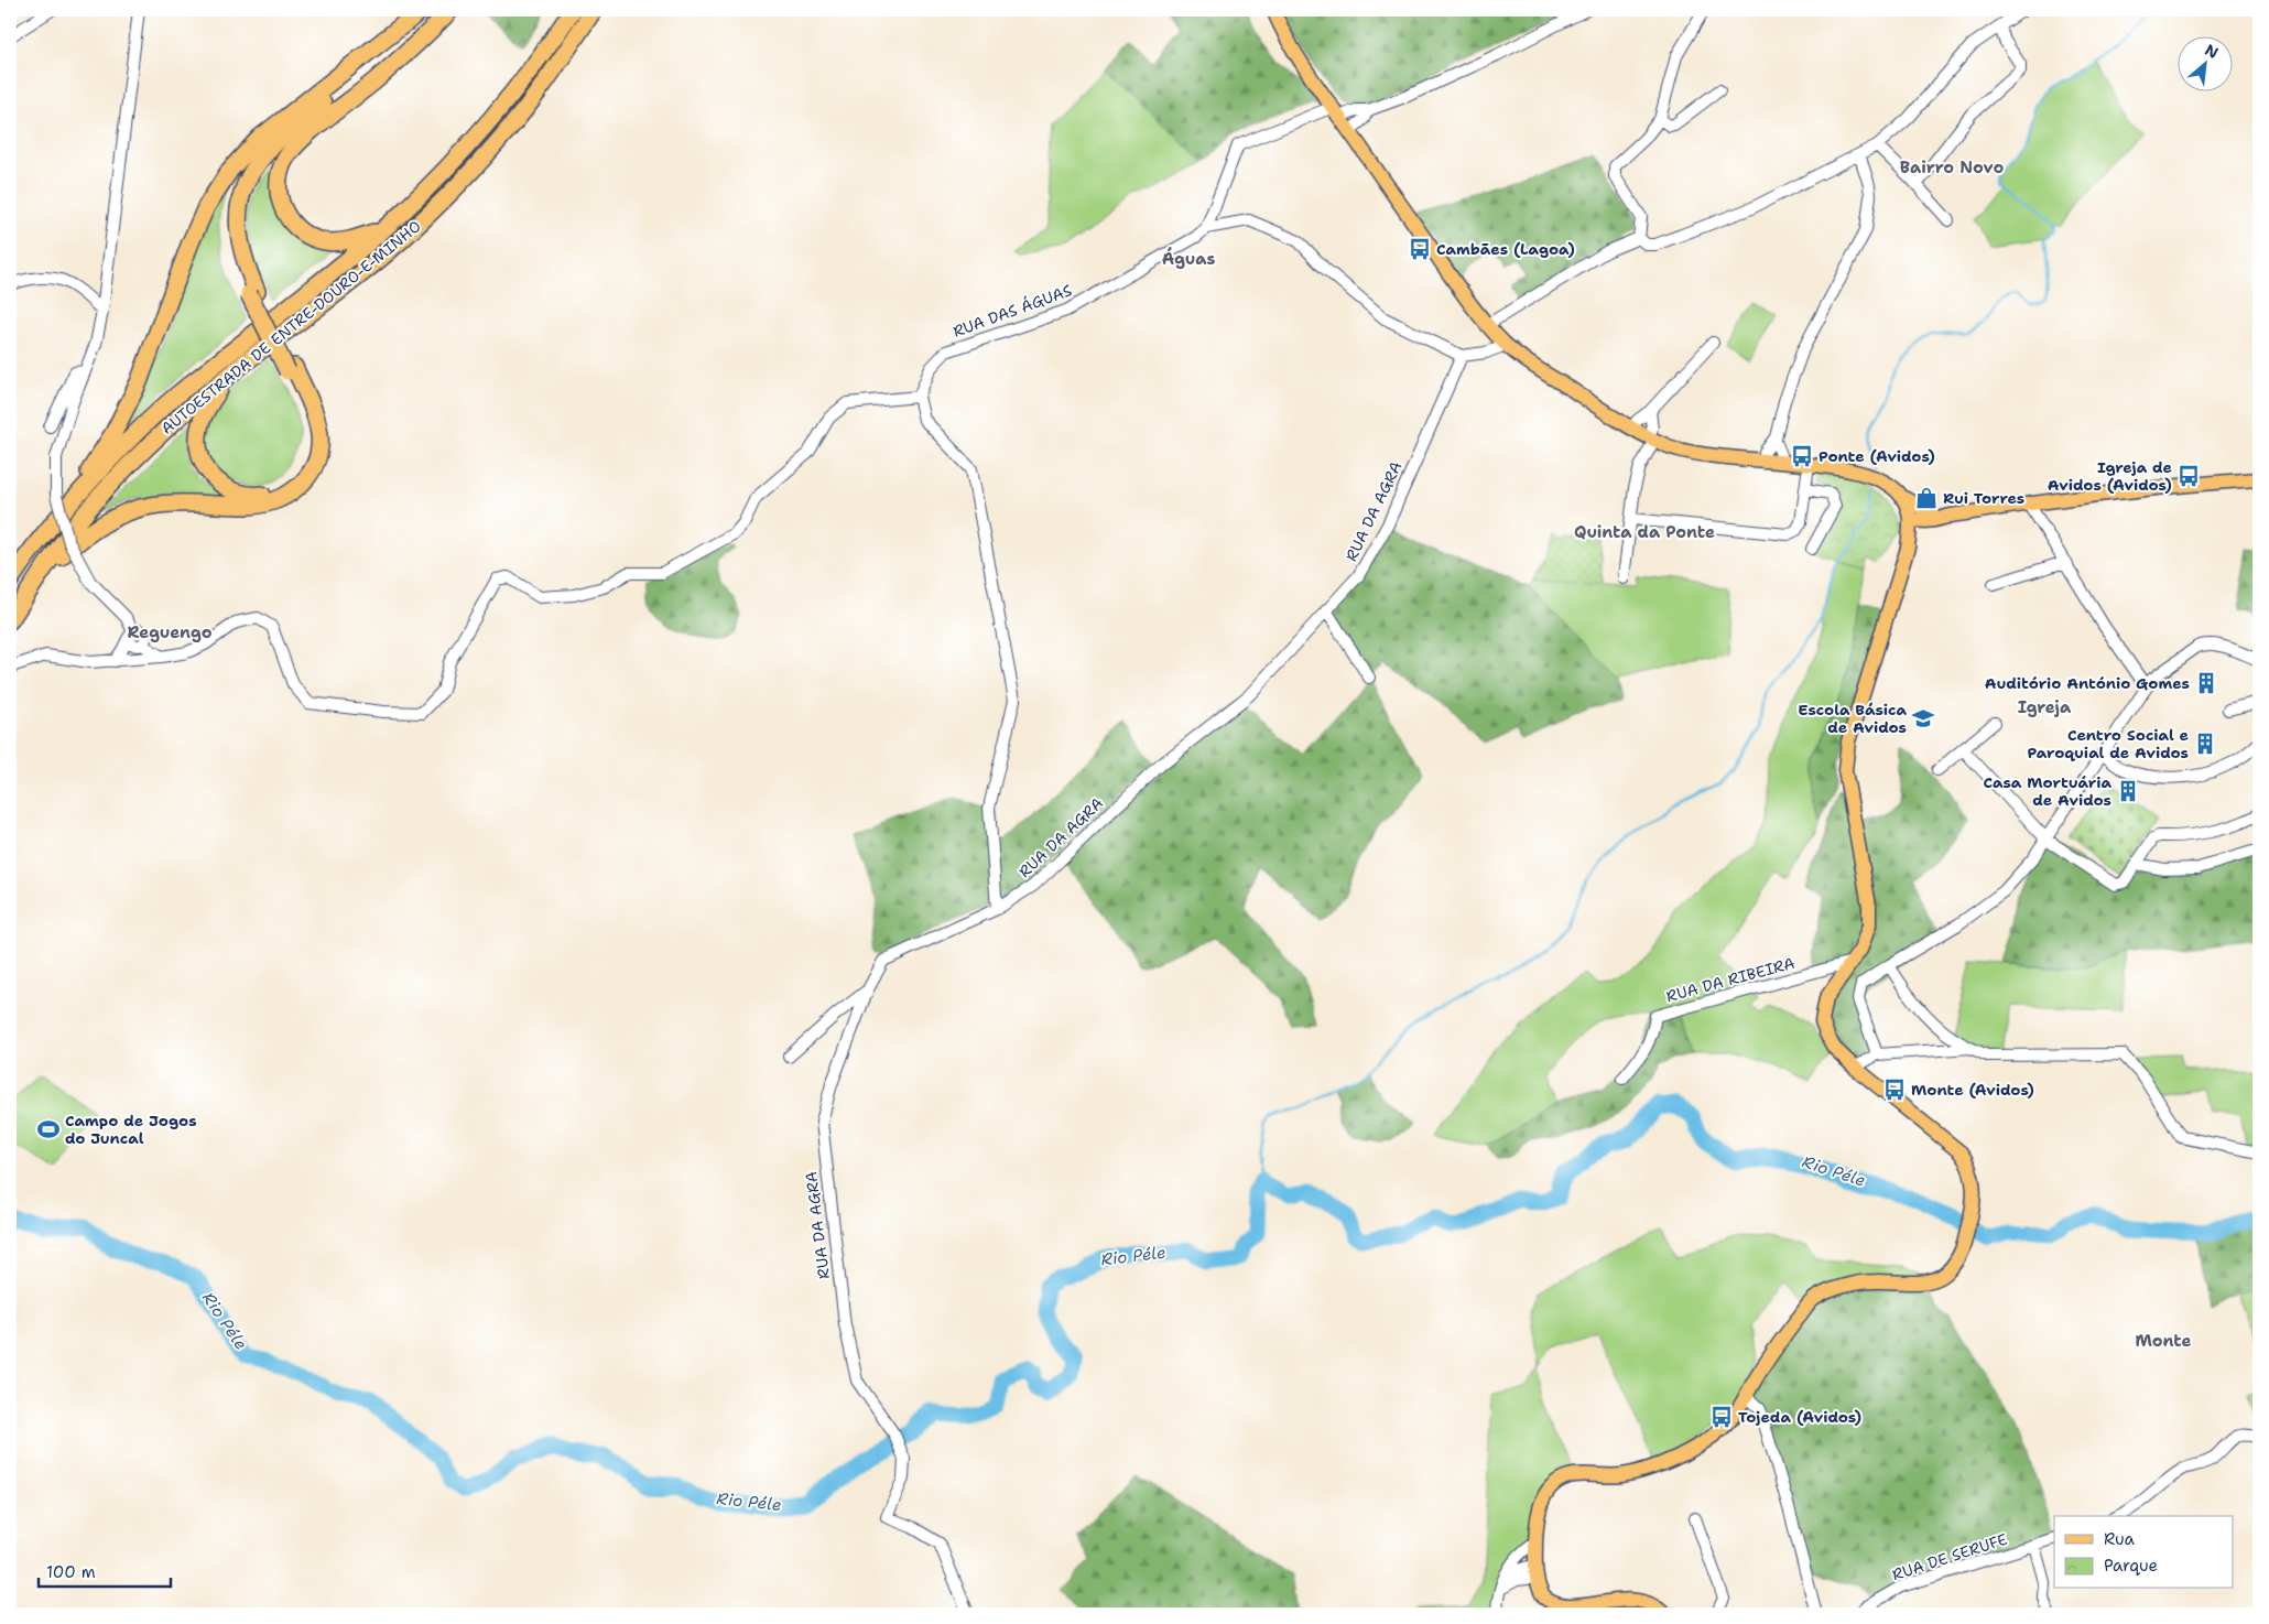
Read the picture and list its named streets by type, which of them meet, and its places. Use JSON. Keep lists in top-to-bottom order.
{
  "streets": {
    "highway": ["AUTOESTRADA DE ENTRE-DOURO-E-MINHO"],
    "street": [
      "RUA DAS ÁGUAS",
      "RUA DA AGRA",
      "RUA DA RIBEIRA",
      "RUA DE SERUFE"
    ]
  },
  "districts": [
    "Bairro Novo",
    "Águas",
    "Quinta da Ponte",
    "Reguengo",
    "Igreja",
    "Monte"
  ],
  "water": ["Rio Péle"],
  "places": {
    "bus stop": [
      "Cambães (Lagoa)",
      "Ponte (Avidos)",
      "Igreja de Avidos (Avidos)",
      "Monte (Avidos)",
      "Tojeda (Avidos)"
    ],
    "shop": ["Rui Torres"],
    "building": ["Auditório António Gomes", "Centro Social e Paroquial de Avidos", "Casa Mortuária de Avidos"],
    "school or university": ["Escola Básica de Avidos"],
    "sports": ["Campo de Jogos do Juncal"]
  },
  "legend": ["Rua", "Parque"],
  "scale_bar": "100 m",
  "north": "top right"
}
